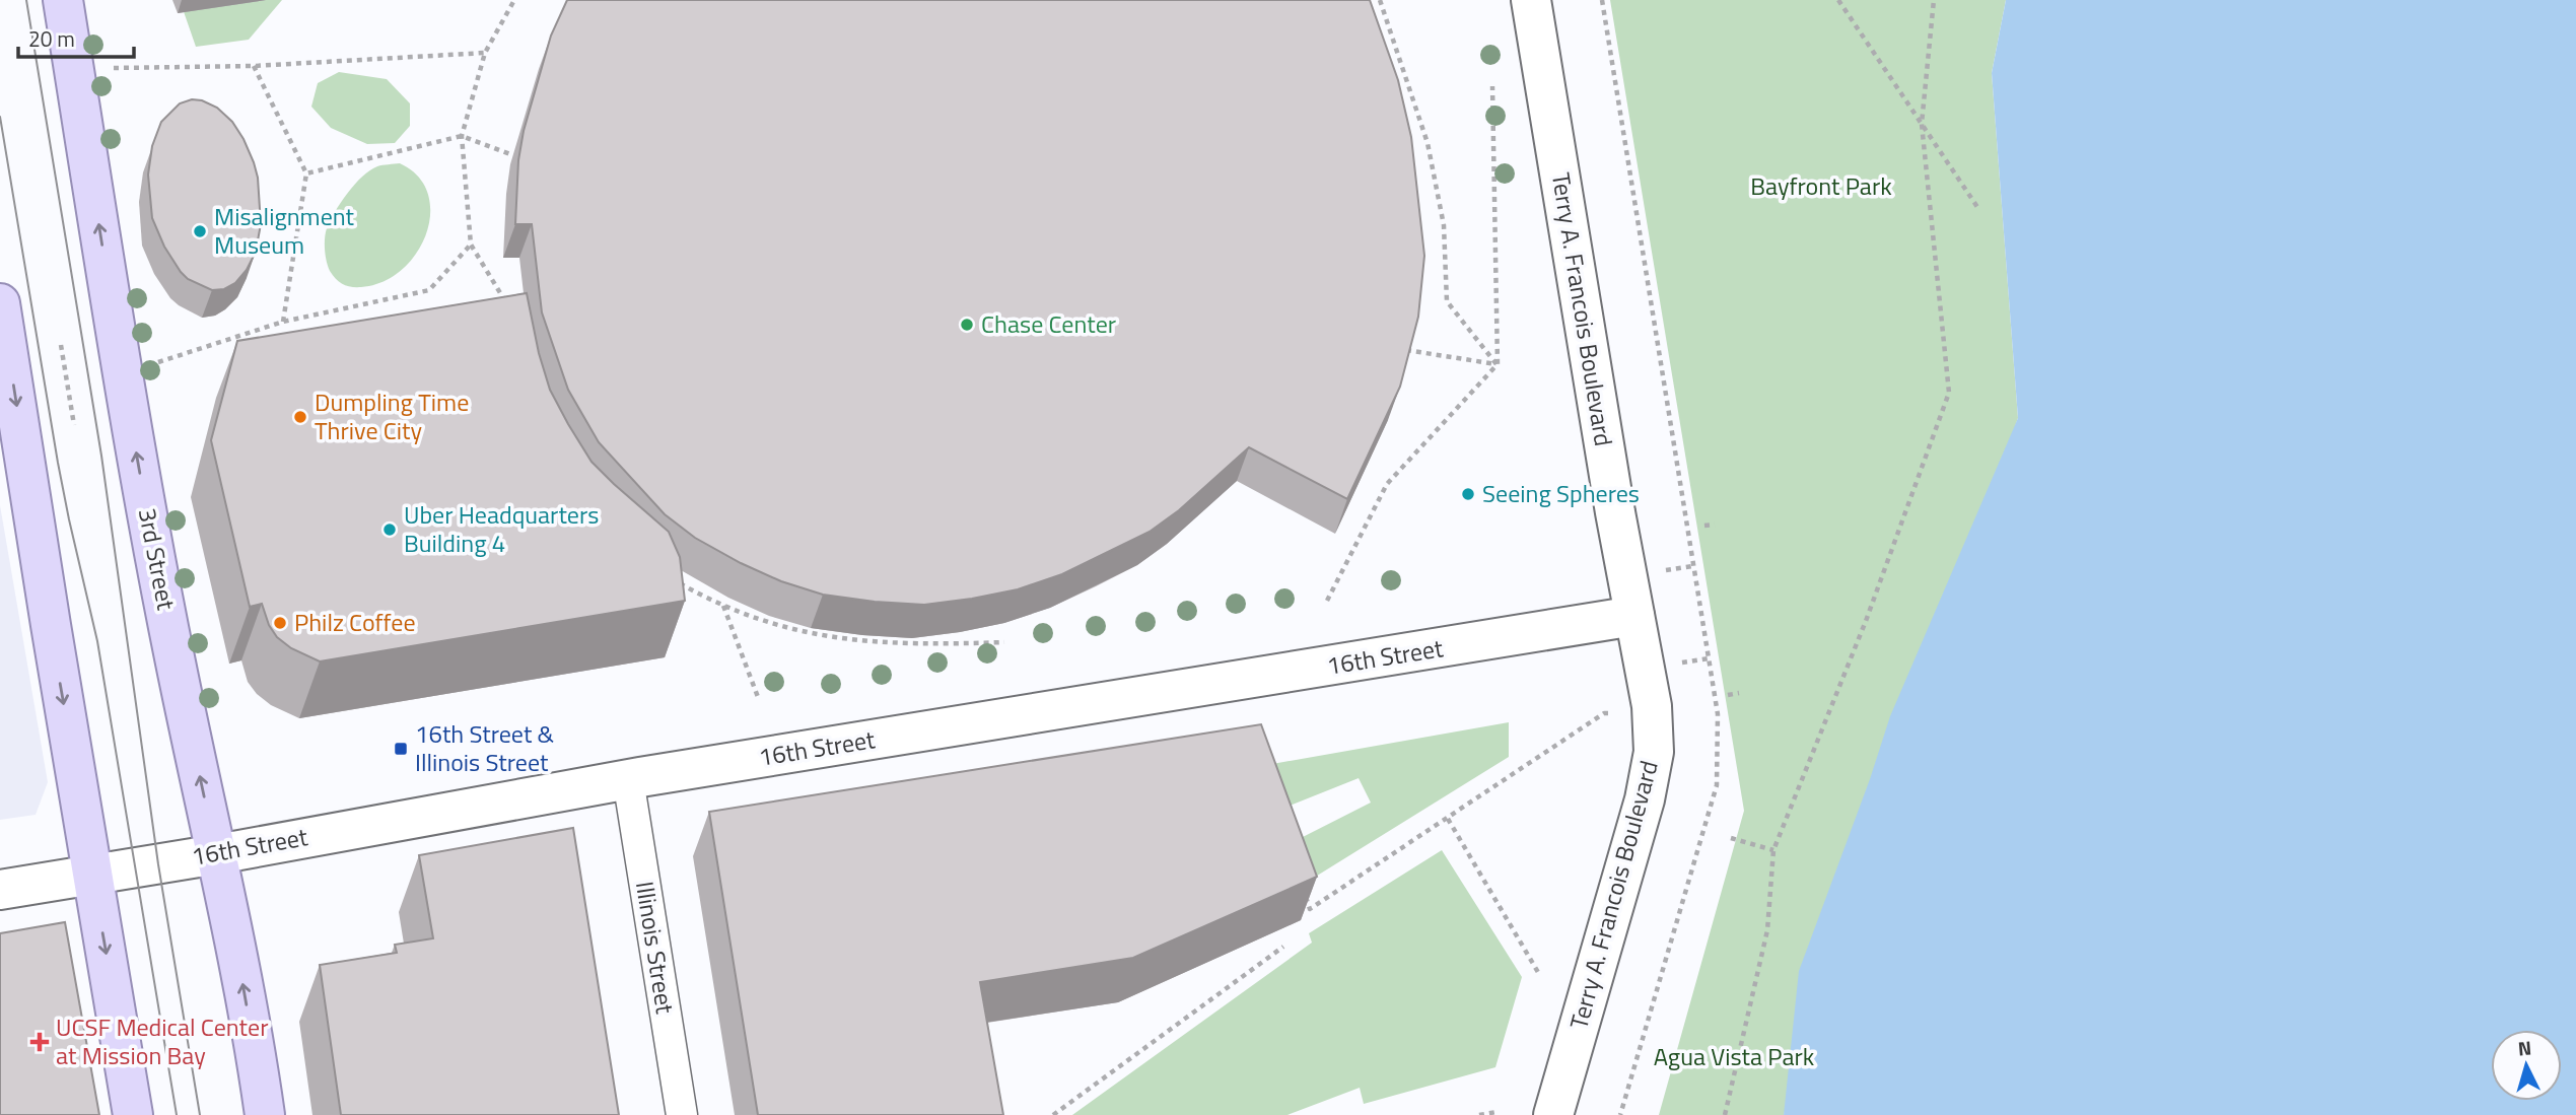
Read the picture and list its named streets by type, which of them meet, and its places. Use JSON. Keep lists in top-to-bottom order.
{
  "streets": {
    "main road": ["3rd Street"],
    "street": ["Terry A. Francois Boulevard", "16th Street", "Illinois Street"]
  },
  "crossings": [
    ["Terry A. Francois Boulevard", "16th Street"],
    ["3rd Street", "16th Street"],
    ["16th Street", "Illinois Street"]
  ],
  "parks": ["Bayfront Park", "Agua Vista Park"],
  "places": {
    "other": [
      "Misalignment Museum",
      "Chase Center",
      "Dumpling Time Thrive City",
      "Seeing Spheres",
      "Uber Headquarters Building 4",
      "Philz Coffee"
    ],
    "transit": ["16th Street & Illinois Street"],
    "health": ["UCSF Medical Center at Mission Bay"]
  },
  "scale_bar": "20 m",
  "north": "top"
}
